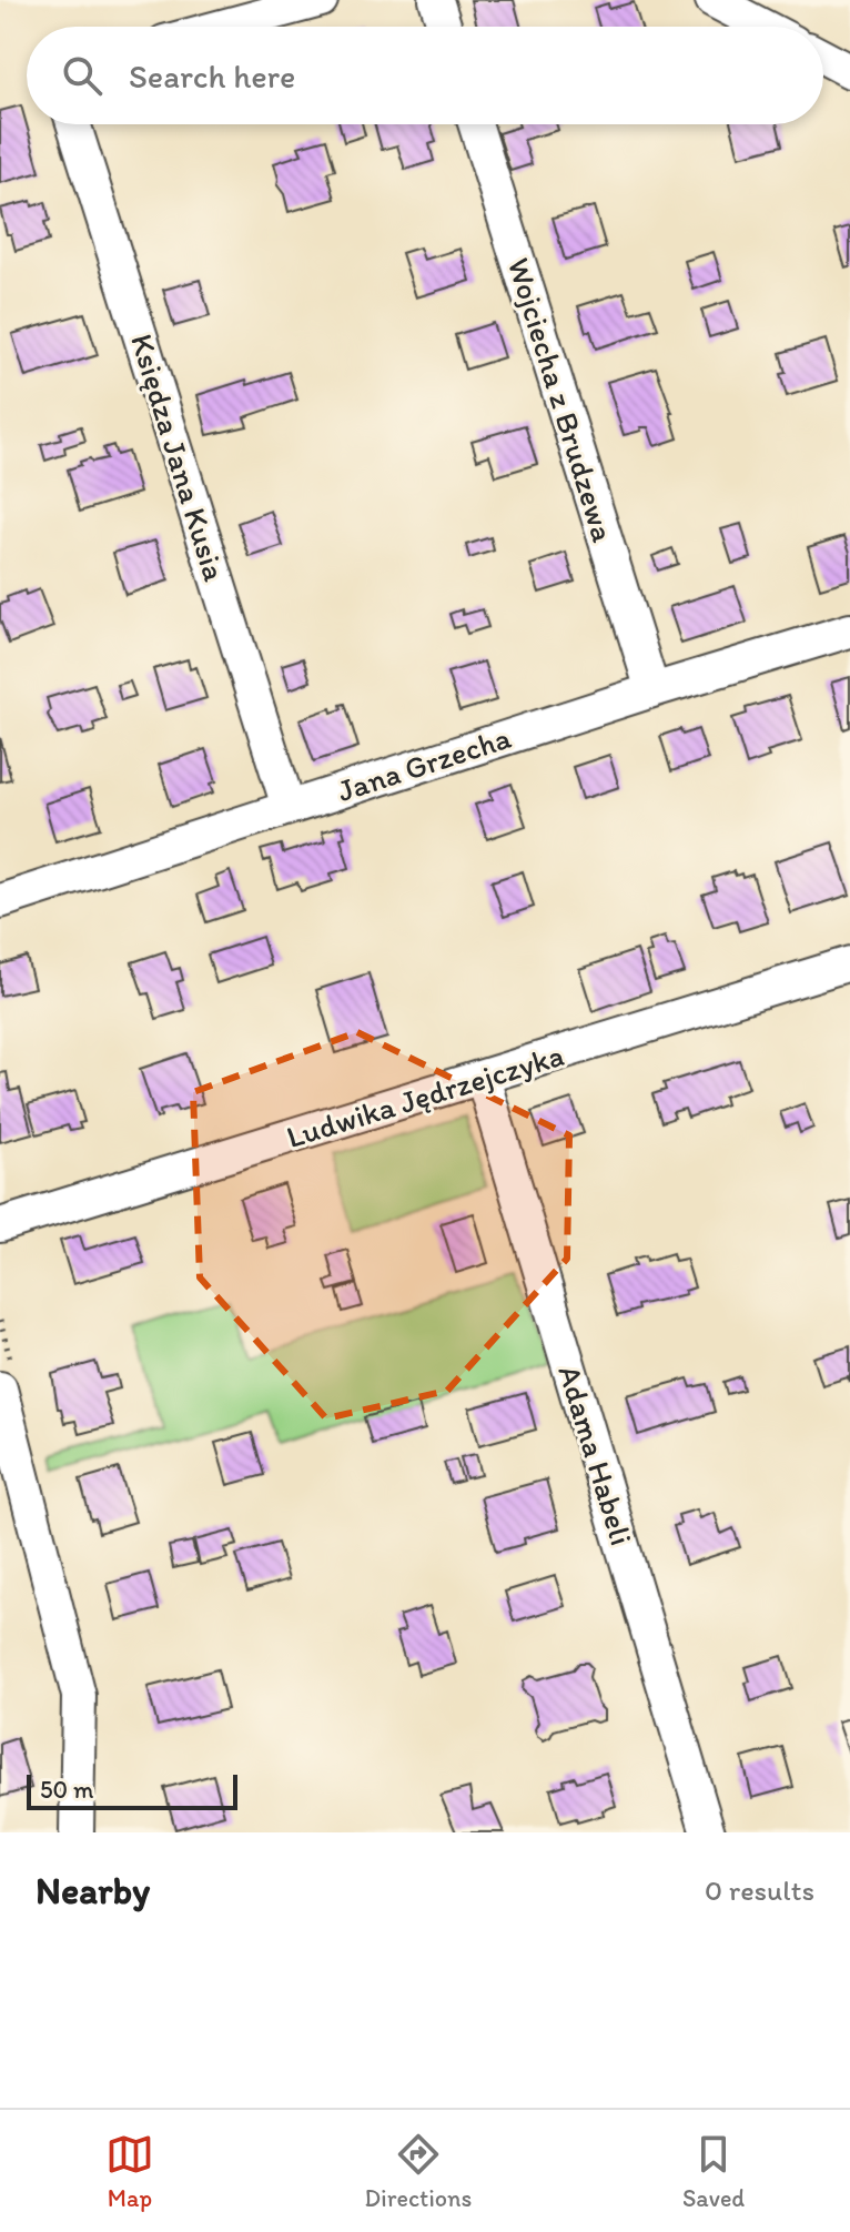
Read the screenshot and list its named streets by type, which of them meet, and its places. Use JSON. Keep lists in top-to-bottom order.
{
  "streets": {
    "street": [
      "Wojciecha z Brudzewa",
      "Księdza Jana Kusia",
      "Jana Grzecha",
      "Ludwika Jędrzejczyka",
      "Adama Habeli"
    ]
  },
  "crossings": [
    ["Wojciecha z Brudzewa", "Jana Grzecha"],
    ["Księdza Jana Kusia", "Jana Grzecha"],
    ["Ludwika Jędrzejczyka", "Adama Habeli"]
  ],
  "scale_bar": "50 m",
  "page": {
    "search": "Search here",
    "scale": "50 m",
    "heading": ["Nearby", "0 results"],
    "nav": ["Map", "Directions", "Saved"]
  }
}
